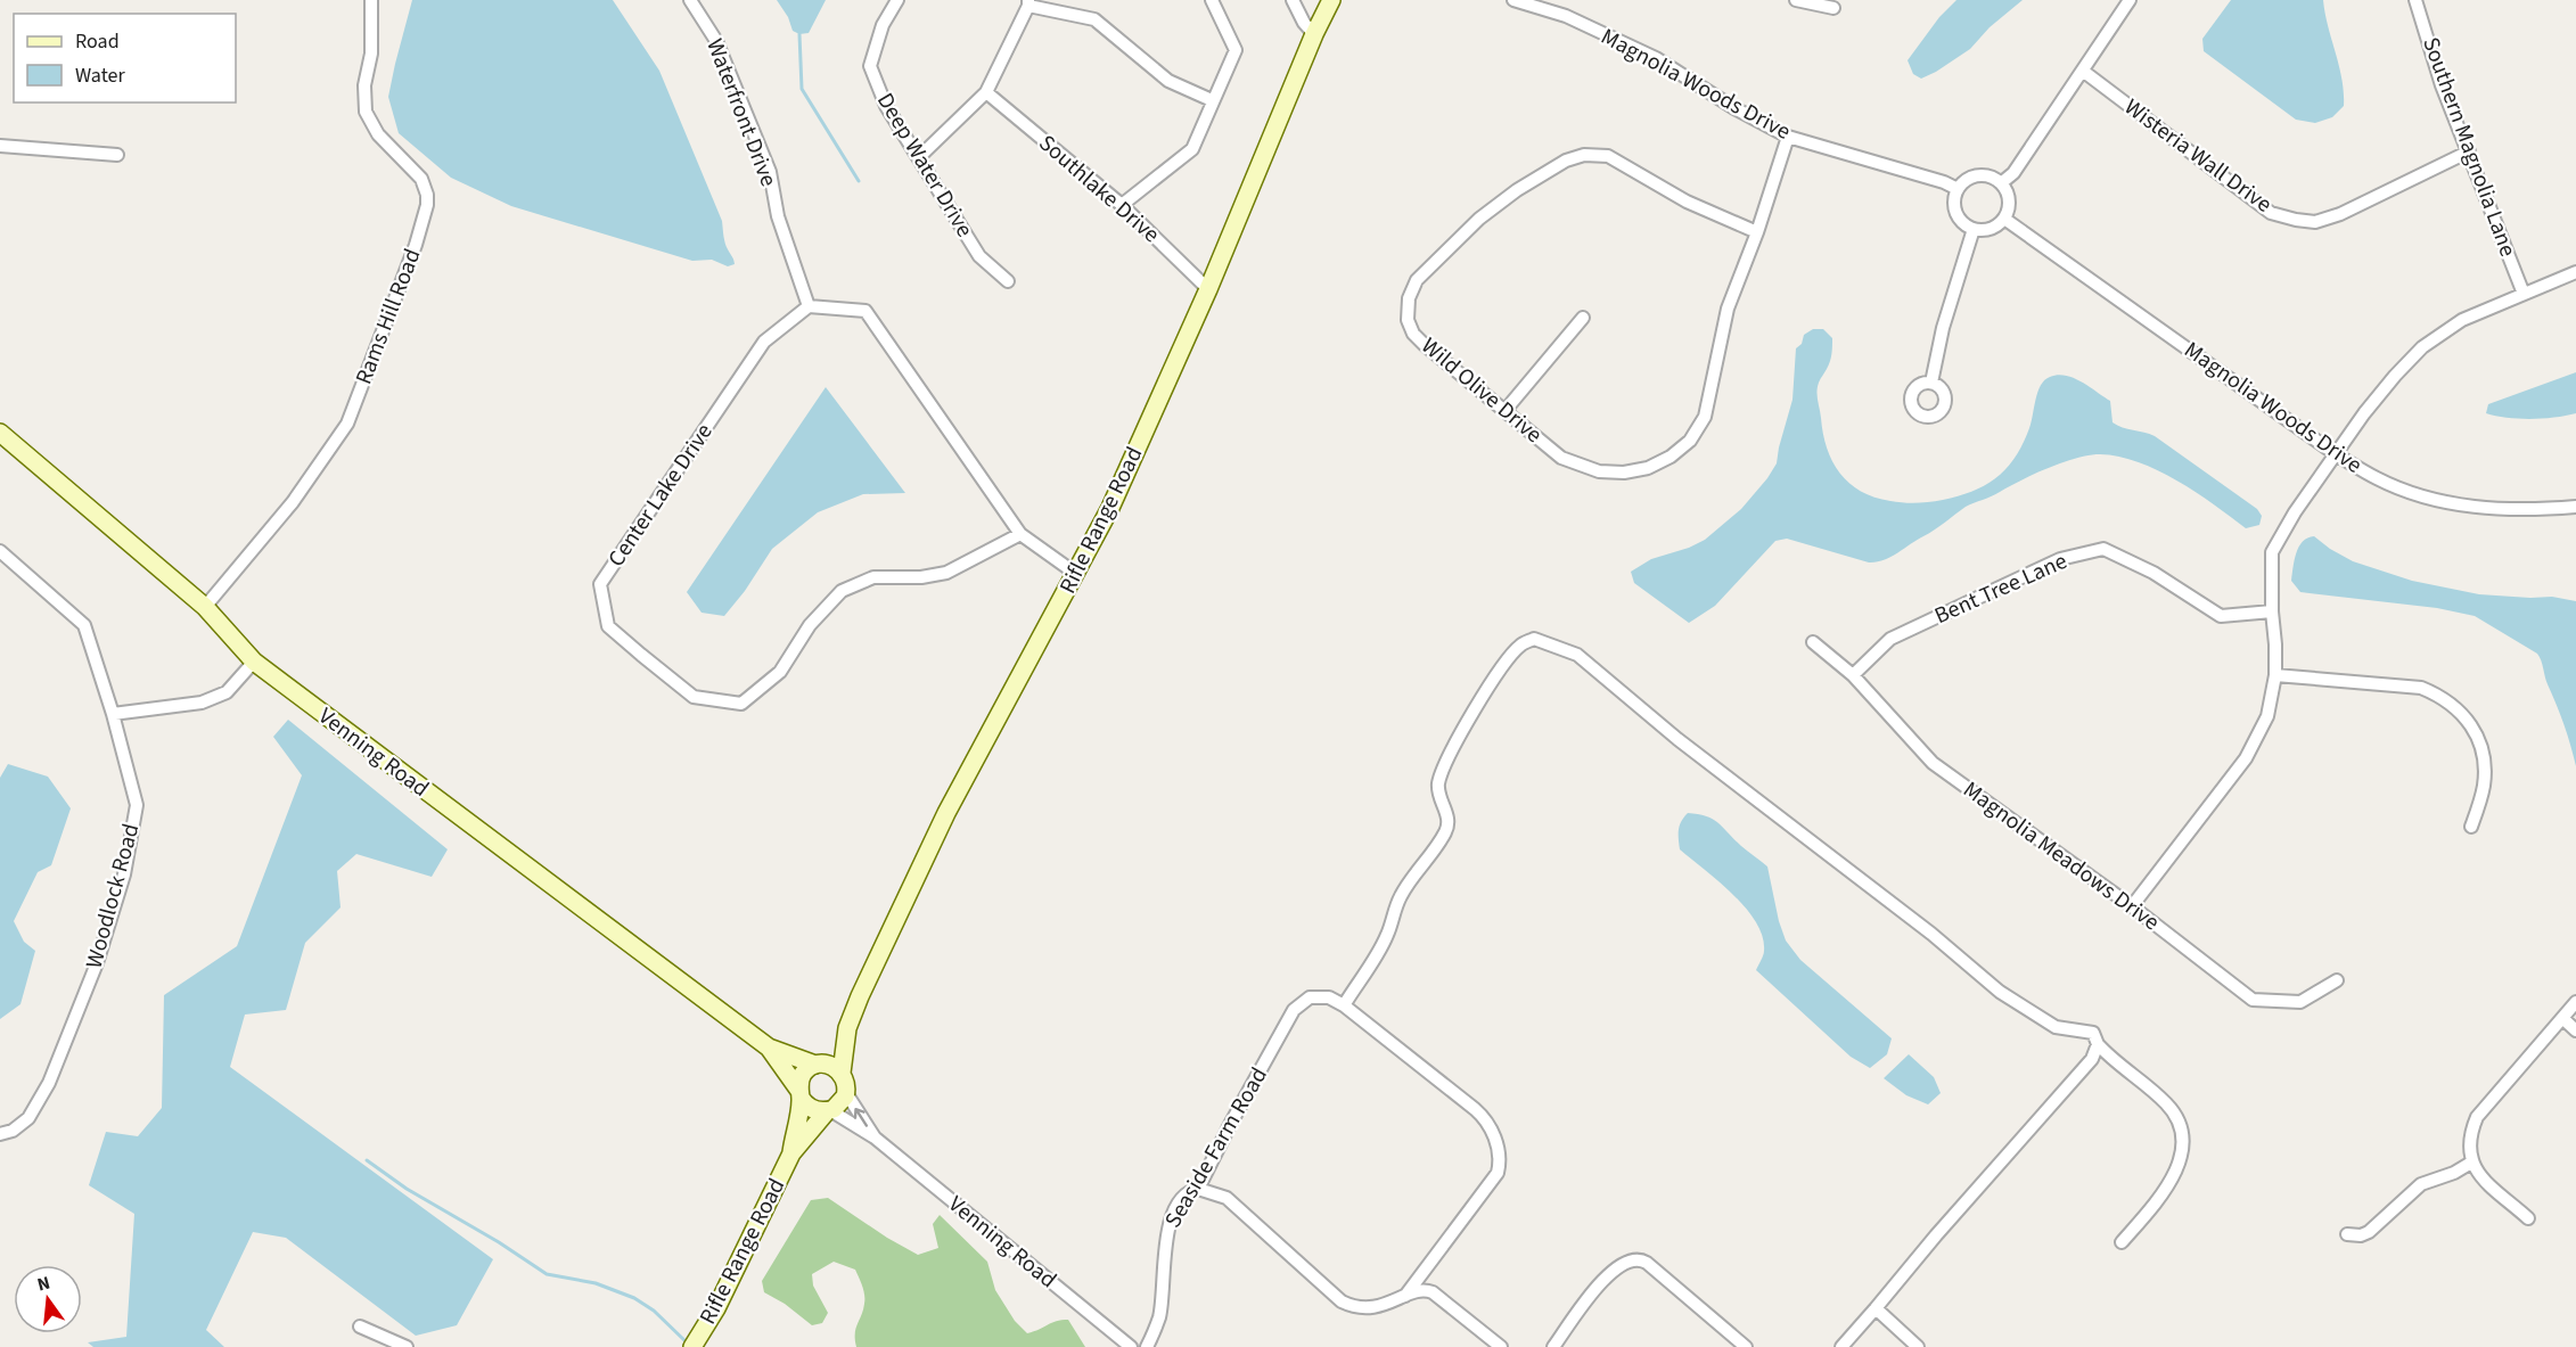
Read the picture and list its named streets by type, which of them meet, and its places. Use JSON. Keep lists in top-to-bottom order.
{
  "streets": {
    "main road": ["Rifle Range Road", "Venning Road"],
    "street": [
      "Magnolia Woods Drive",
      "Waterfront Drive",
      "Southern Magnolia Lane",
      "Wisteria Wall Drive",
      "Deep Water Drive",
      "Southlake Drive",
      "Rams Hill Road",
      "Wild Olive Drive",
      "Center Lake Drive",
      "Bent Tree Lane",
      "Magnolia Meadows Drive",
      "Woodlock Road",
      "Seaside Farm Road"
    ]
  },
  "crossings": [
    ["Magnolia Woods Drive", "Wild Olive Drive"],
    ["Waterfront Drive", "Center Lake Drive"],
    ["Southern Magnolia Lane", "Wisteria Wall Drive"],
    ["Southlake Drive", "Rifle Range Road"],
    ["Rams Hill Road", "Venning Road"],
    ["Rifle Range Road", "Venning Road"],
    ["Bent Tree Lane", "Magnolia Meadows Drive"]
  ],
  "legend": ["Road", "Water"],
  "north": "top"
}
